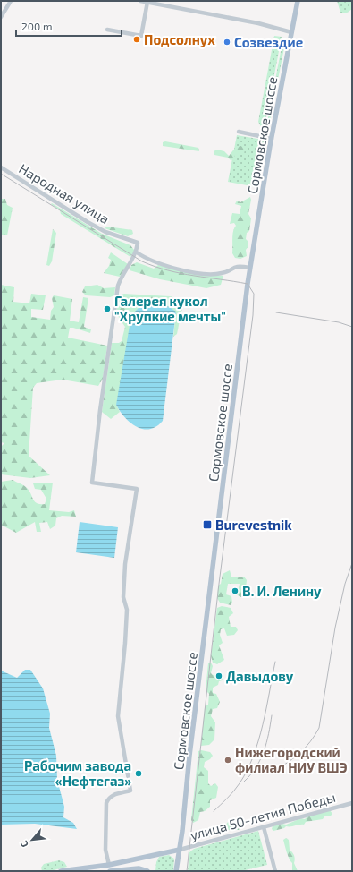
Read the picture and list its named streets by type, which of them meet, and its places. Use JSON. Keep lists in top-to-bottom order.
{
  "streets": {
    "main road": ["Сормовское шоссе"],
    "street": ["Народная улица", "улица 50-летия Победы"]
  },
  "crossings": [
    ["Сормовское шоссе", "улица 50-летия Победы"]
  ],
  "places": {
    "other": [
      "Подсолнух",
      "Созвездие",
      "Галерея кукол \"Хрупкие мечты\"",
      "В. И. Ленину",
      "Давыдову",
      "Нижегородский филиал НИУ ВШЭ",
      "Рабочим завода «Нефтегаз»"
    ],
    "transit": ["Burevestnik"]
  },
  "scale_bar": "200 m",
  "north": "bottom left"
}
